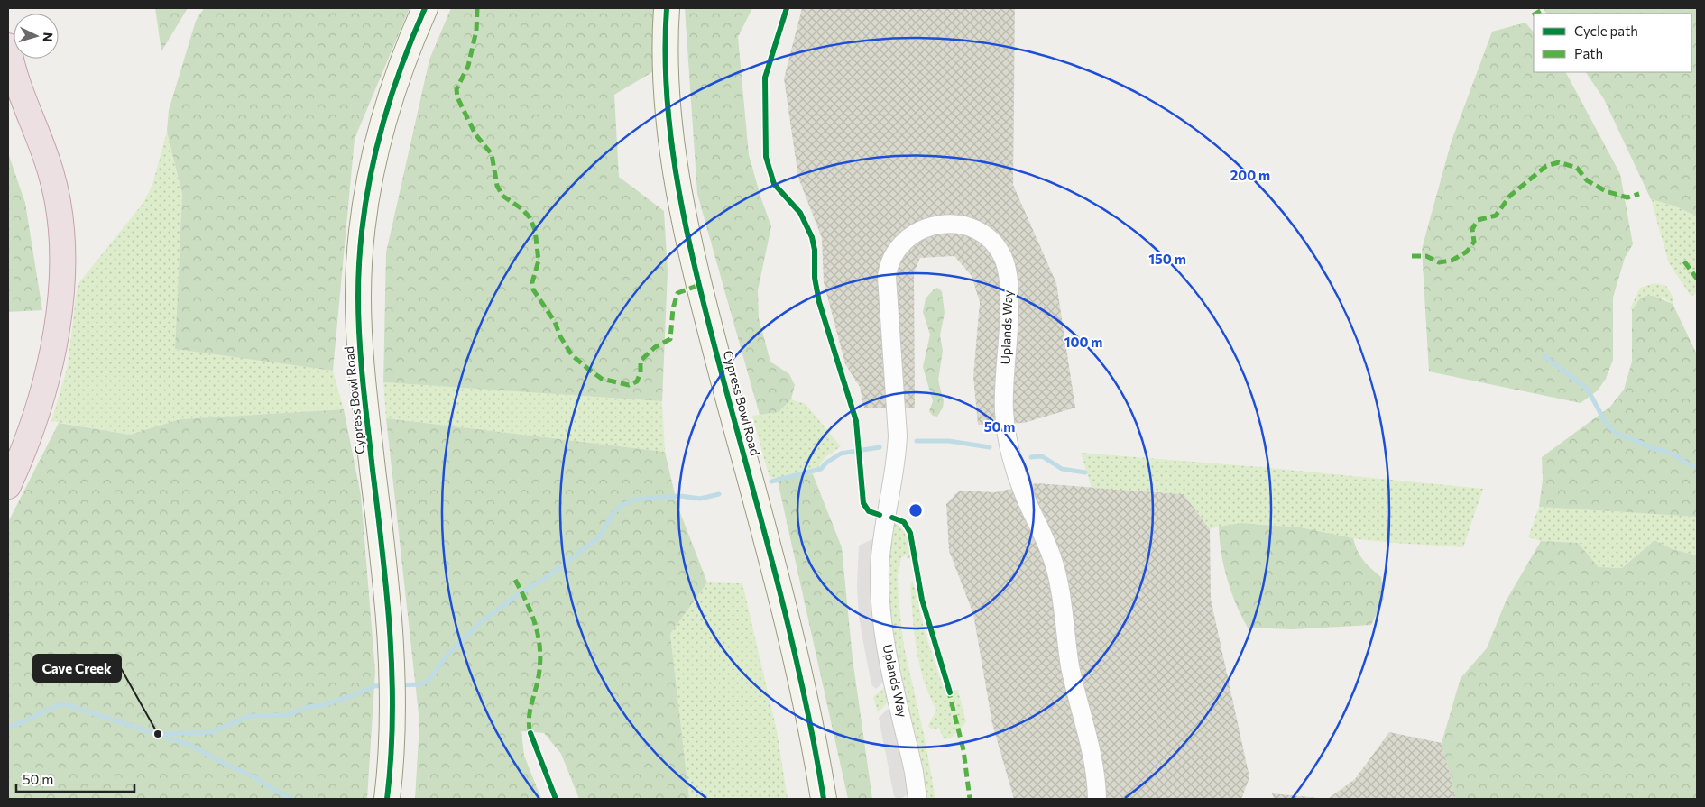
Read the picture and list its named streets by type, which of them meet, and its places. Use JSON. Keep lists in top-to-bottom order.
{
  "streets": {
    "street": ["Uplands Way", "Cypress Bowl Road"]
  },
  "places": ["Cave Creek"],
  "legend": ["Cycle path", "Path"],
  "scale_bar": "50 m",
  "north": "right",
  "rings": [
    "200 m",
    "150 m",
    "100 m",
    "50 m"
  ]
}
